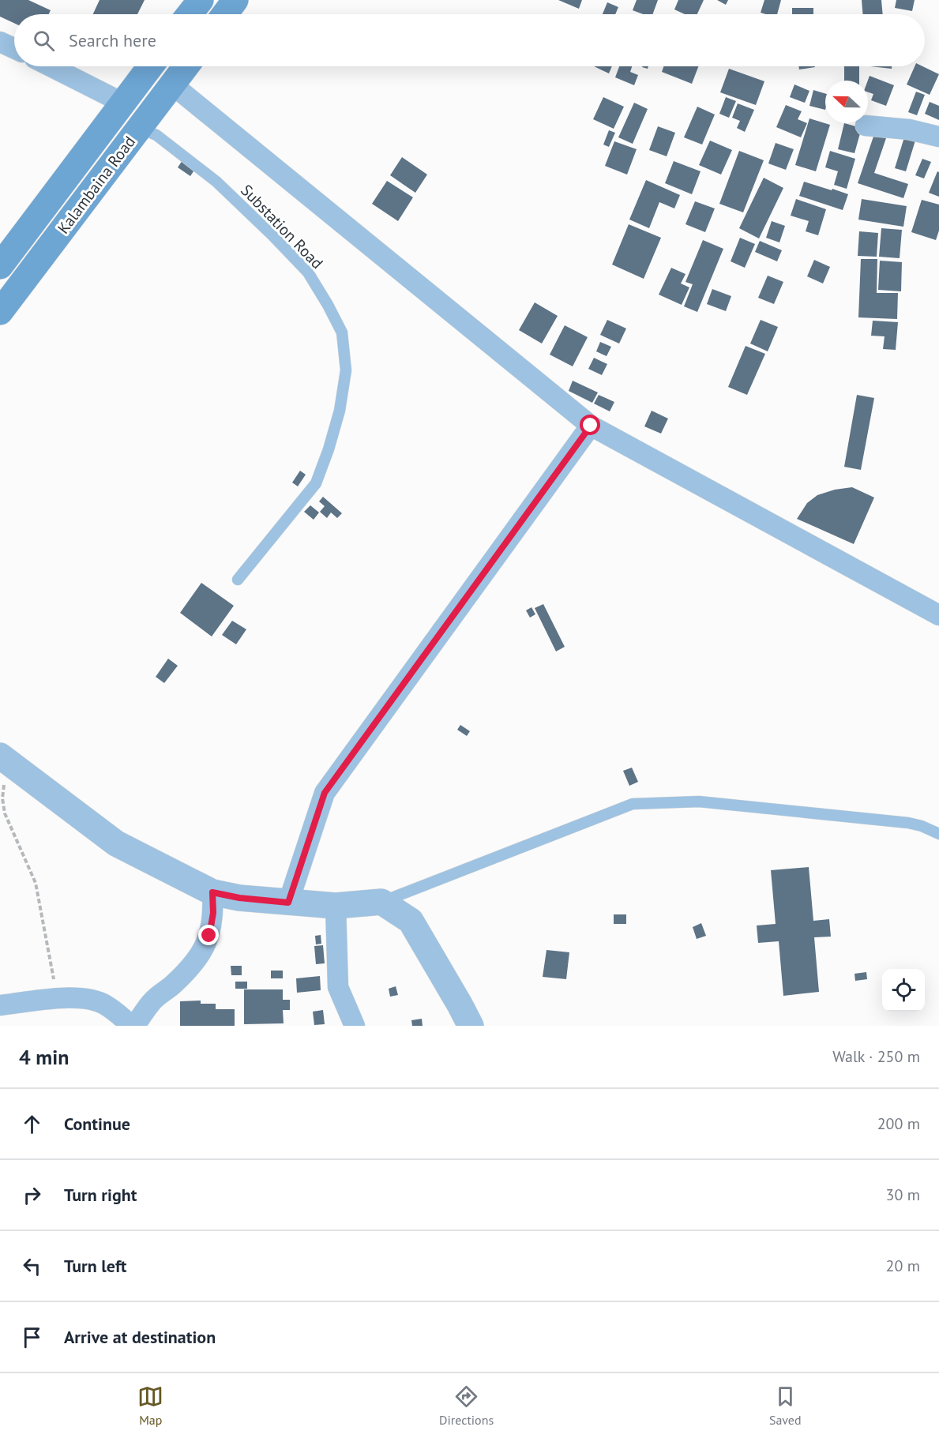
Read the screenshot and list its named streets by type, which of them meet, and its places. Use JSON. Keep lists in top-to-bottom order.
{
  "streets": {
    "main road": ["Kalambaina Road"],
    "lane": ["Substation Road"]
  },
  "crossings": [
    ["Kalambaina Road", "Substation Road"]
  ],
  "north": "left",
  "page": {
    "search": "Search here",
    "heading": ["4 min", "Walk · 250 m"],
    "list": [
      ["Continue", "200 m"],
      ["Turn right", "30 m"],
      ["Turn left", "20 m"],
      "Arrive at destination"
    ],
    "nav": ["Map", "Directions", "Saved"]
  }
}
